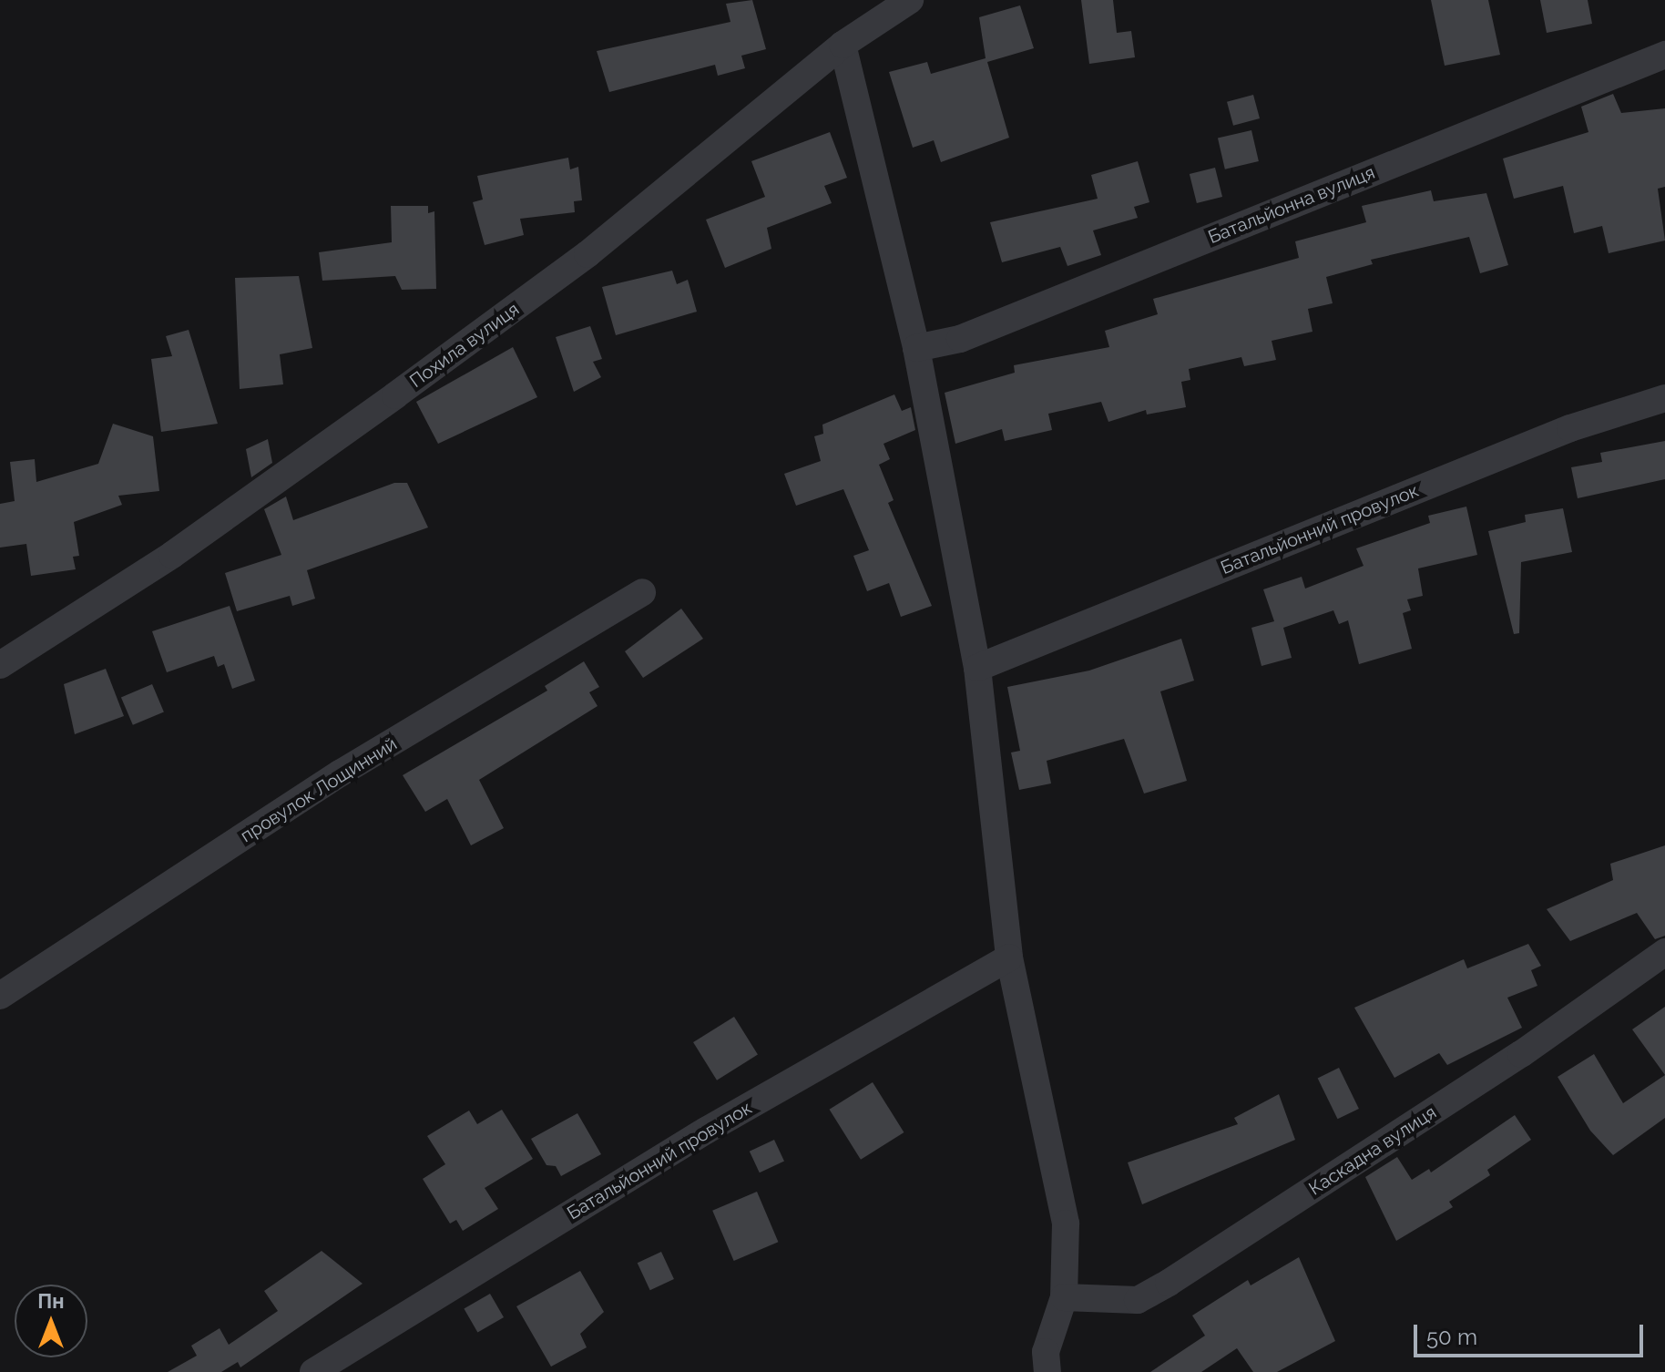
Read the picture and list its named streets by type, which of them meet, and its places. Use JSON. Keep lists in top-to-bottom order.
{
  "streets": {
    "street": [
      "Батальйонна вулиця",
      "Похила вулиця",
      "Батальйонний провулок",
      "провулок Лощинний",
      "Каскадна вулиця"
    ]
  },
  "scale_bar": "50 m",
  "north": "top"
}
